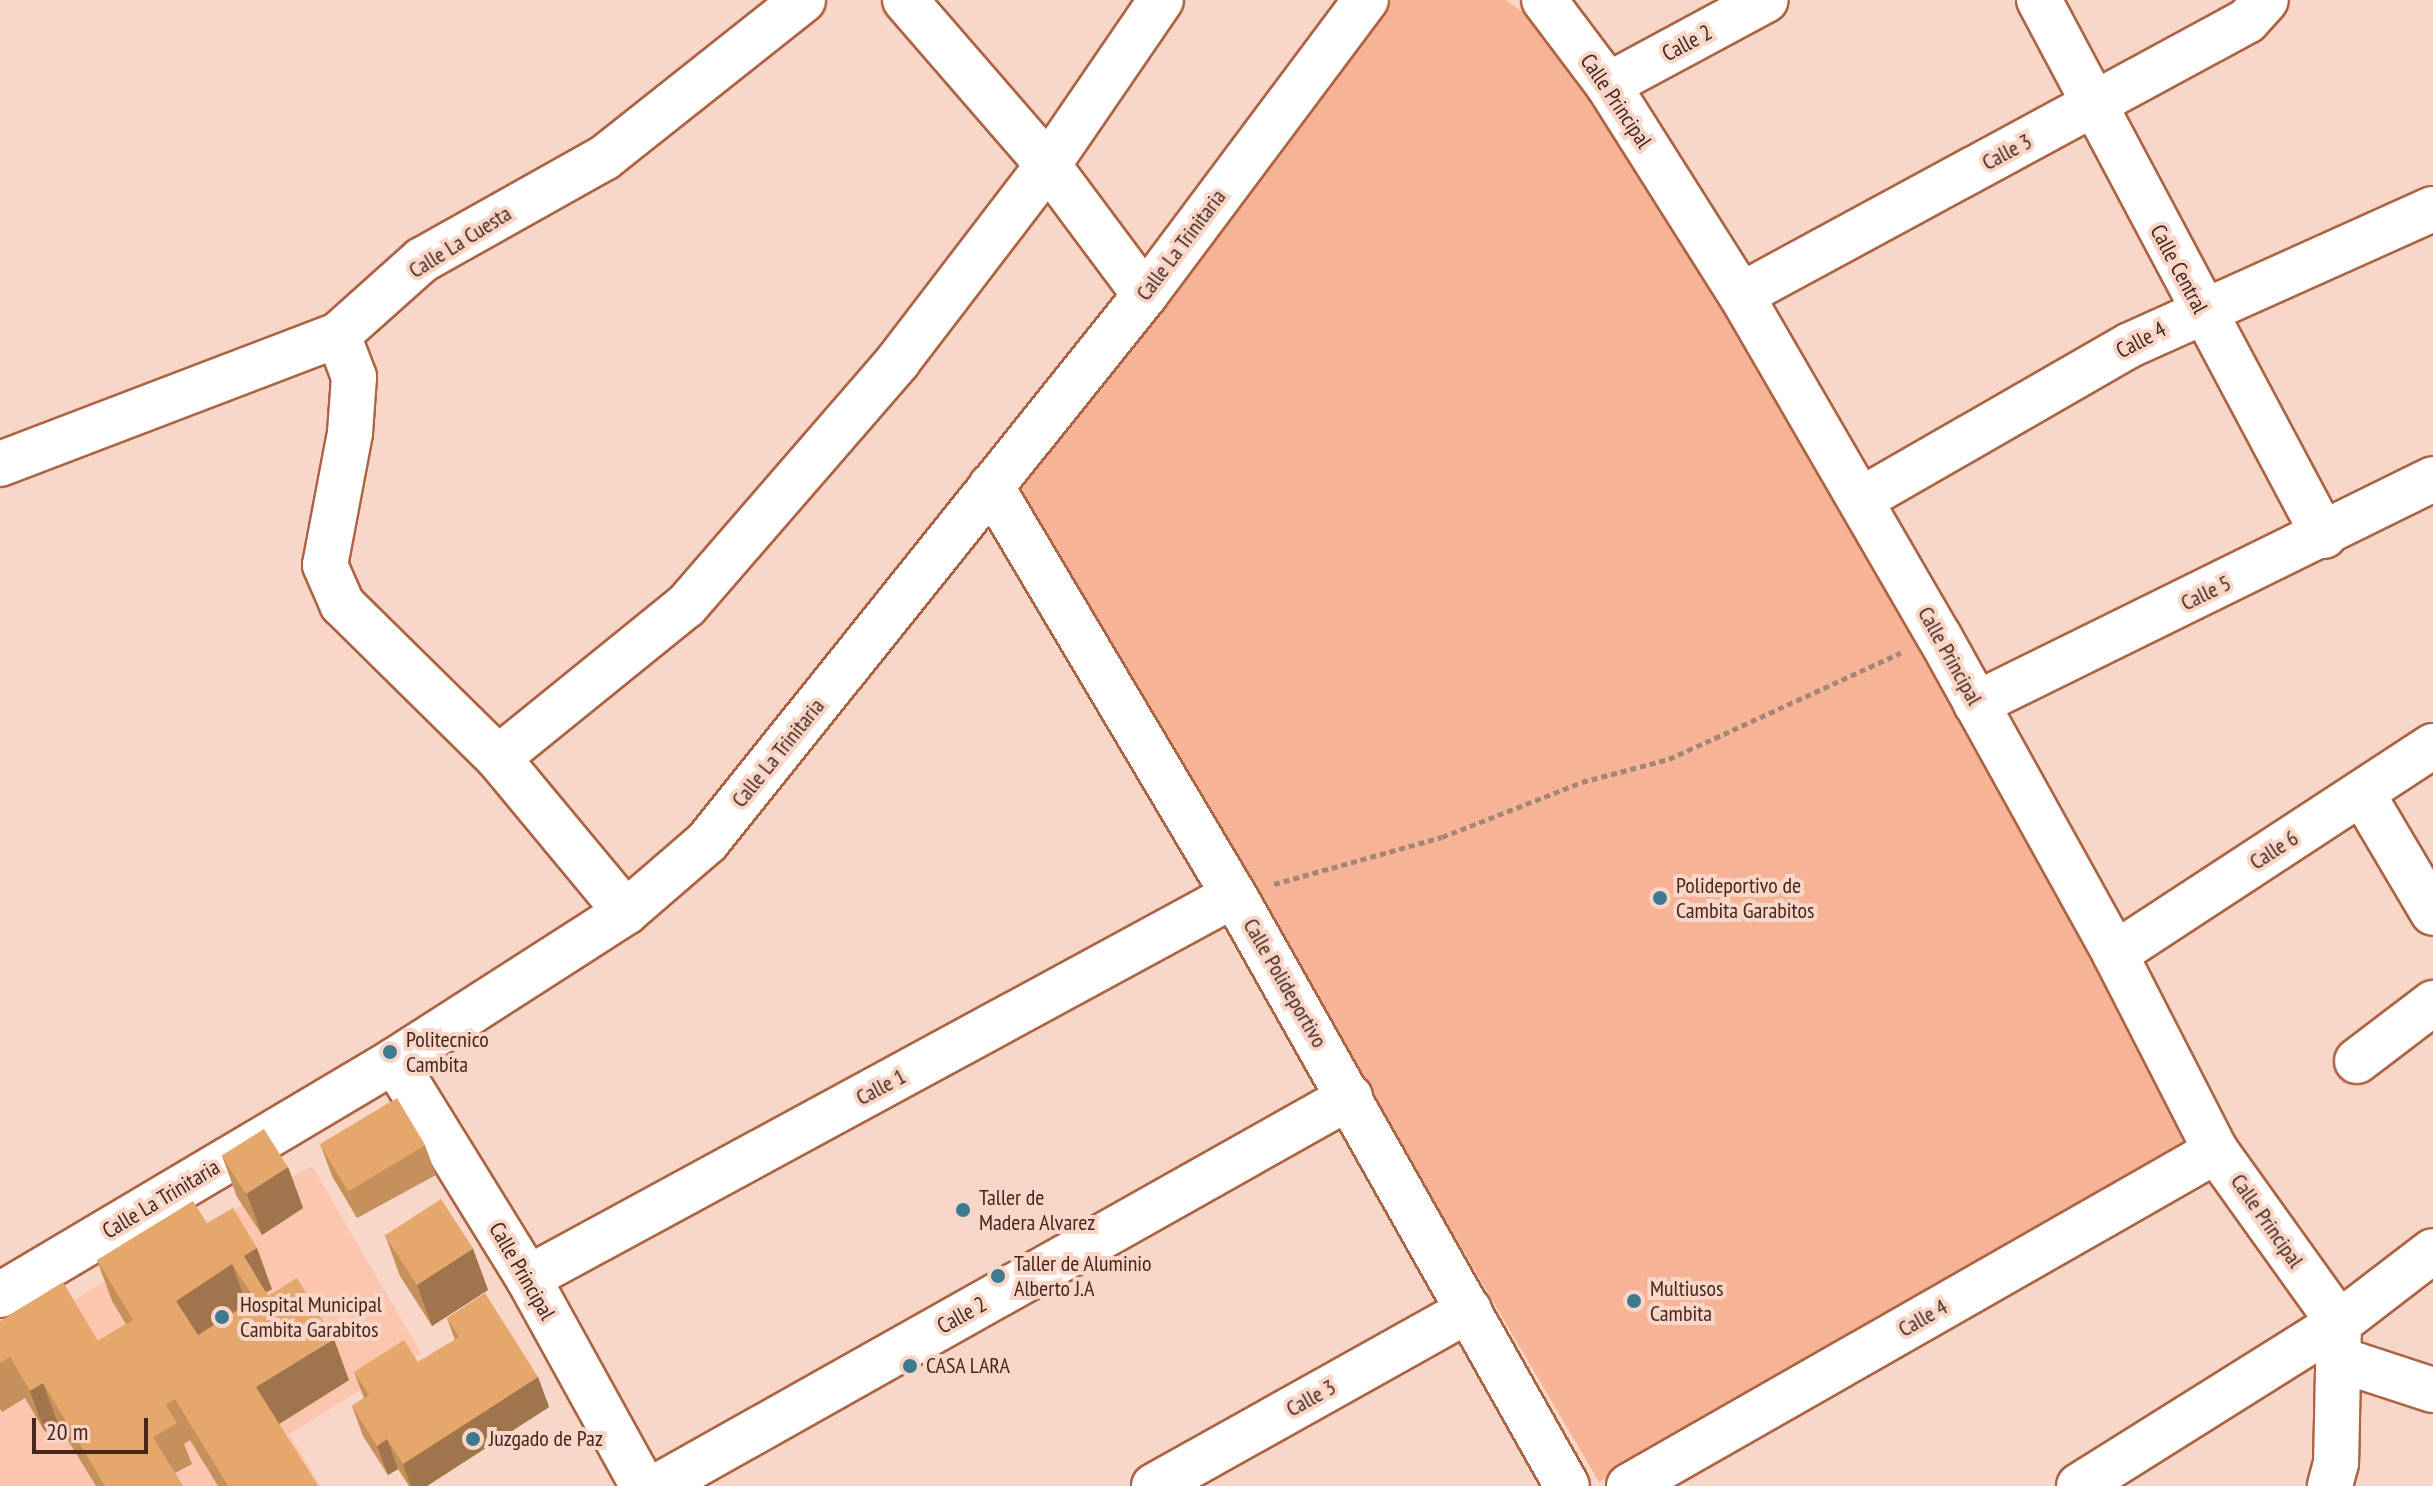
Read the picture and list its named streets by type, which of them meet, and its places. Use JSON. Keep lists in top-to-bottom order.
{
  "streets": {
    "street": [
      "Calle 2",
      "Calle Principal",
      "Calle 3",
      "Calle La Cuesta",
      "Calle La Trinitaria",
      "Calle Central",
      "Calle 4",
      "Calle 5",
      "Calle 6",
      "Calle Polideportivo",
      "Calle 1"
    ]
  },
  "crossings": [
    ["Calle 2", "Calle Principal"],
    ["Calle 2", "Calle Polideportivo"],
    ["Calle Principal", "Calle 3"],
    ["Calle Principal", "Calle La Trinitaria"],
    ["Calle Principal", "Calle 4"],
    ["Calle Principal", "Calle 5"],
    ["Calle Principal", "Calle 6"],
    ["Calle Principal", "Calle 1"],
    ["Calle 3", "Calle Central"],
    ["Calle 3", "Calle Polideportivo"],
    ["Calle La Trinitaria", "Calle Polideportivo"],
    ["Calle Central", "Calle 4"],
    ["Calle Central", "Calle 5"],
    ["Calle Polideportivo", "Calle 1"]
  ],
  "places": [
    "Polideportivo de Cambita Garabitos",
    "Politecnico Cambita",
    "Taller de Madera Alvarez",
    "Taller de Aluminio Alberto J.A",
    "Multiusos Cambita",
    "Hospital Municipal Cambita Garabitos",
    "CASA LARA",
    "Juzgado de Paz"
  ],
  "scale_bar": "20 m"
}
